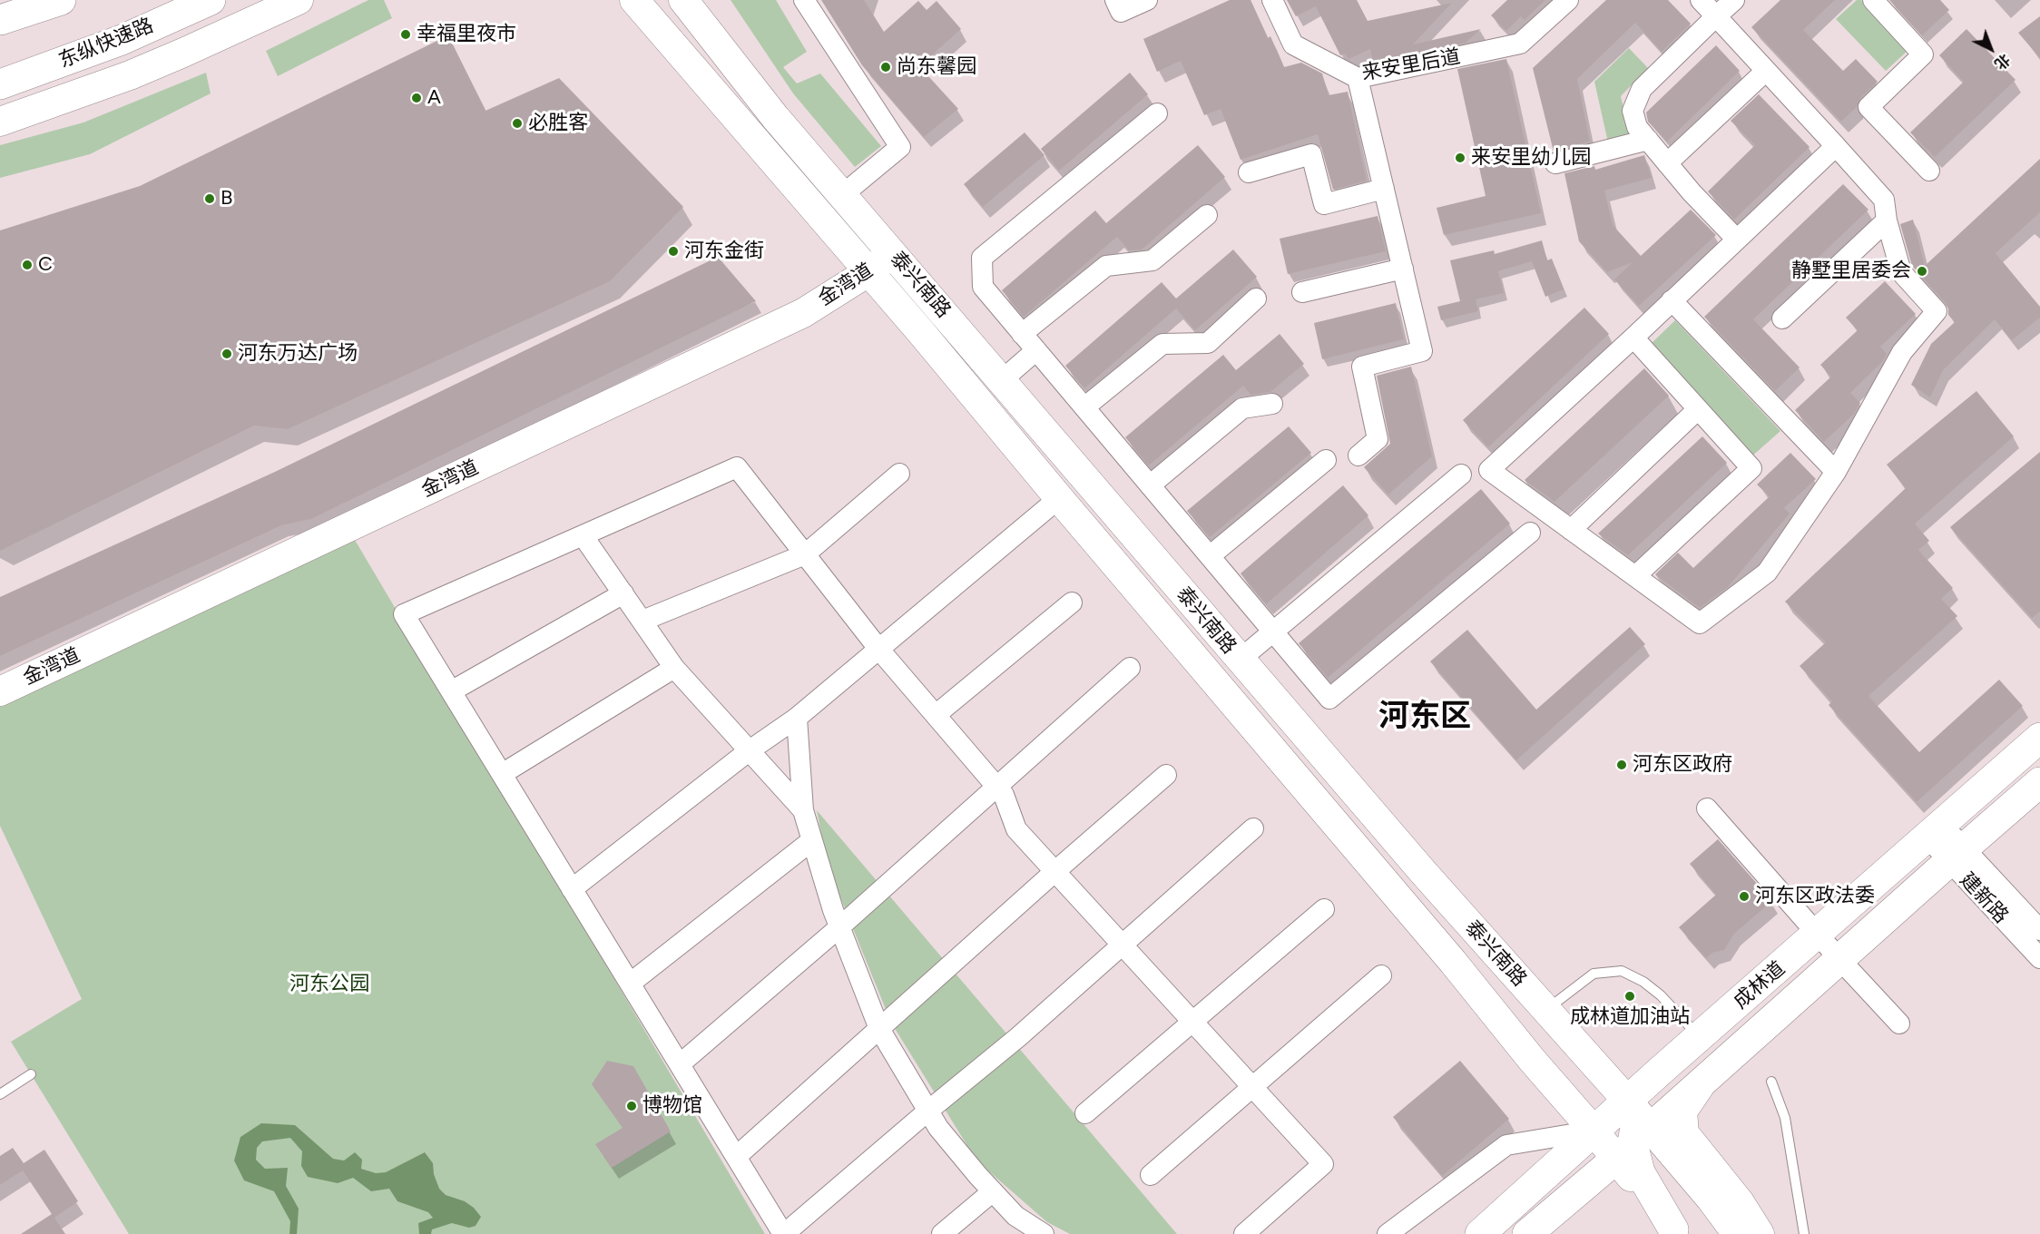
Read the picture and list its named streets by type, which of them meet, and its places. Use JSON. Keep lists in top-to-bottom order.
{
  "streets": {
    "main road": [
      "东纵快速路",
      "金湾道",
      "泰兴南路",
      "成林道"
    ],
    "street": ["来安里后道", "建新路"]
  },
  "crossings": [
    ["金湾道", "泰兴南路"],
    ["泰兴南路", "成林道"],
    ["建新路", "成林道"]
  ],
  "districts": ["河东区"],
  "parks": ["河东公园"],
  "places": [
    "幸福里夜市",
    "尚东馨园",
    "A",
    "必胜客",
    "来安里幼儿园",
    "B",
    "河东金街",
    "C",
    "静墅里居委会",
    "河东万达广场",
    "河东区政府",
    "河东区政法委",
    "成林道加油站",
    "博物馆"
  ],
  "north": "bottom right"
}
